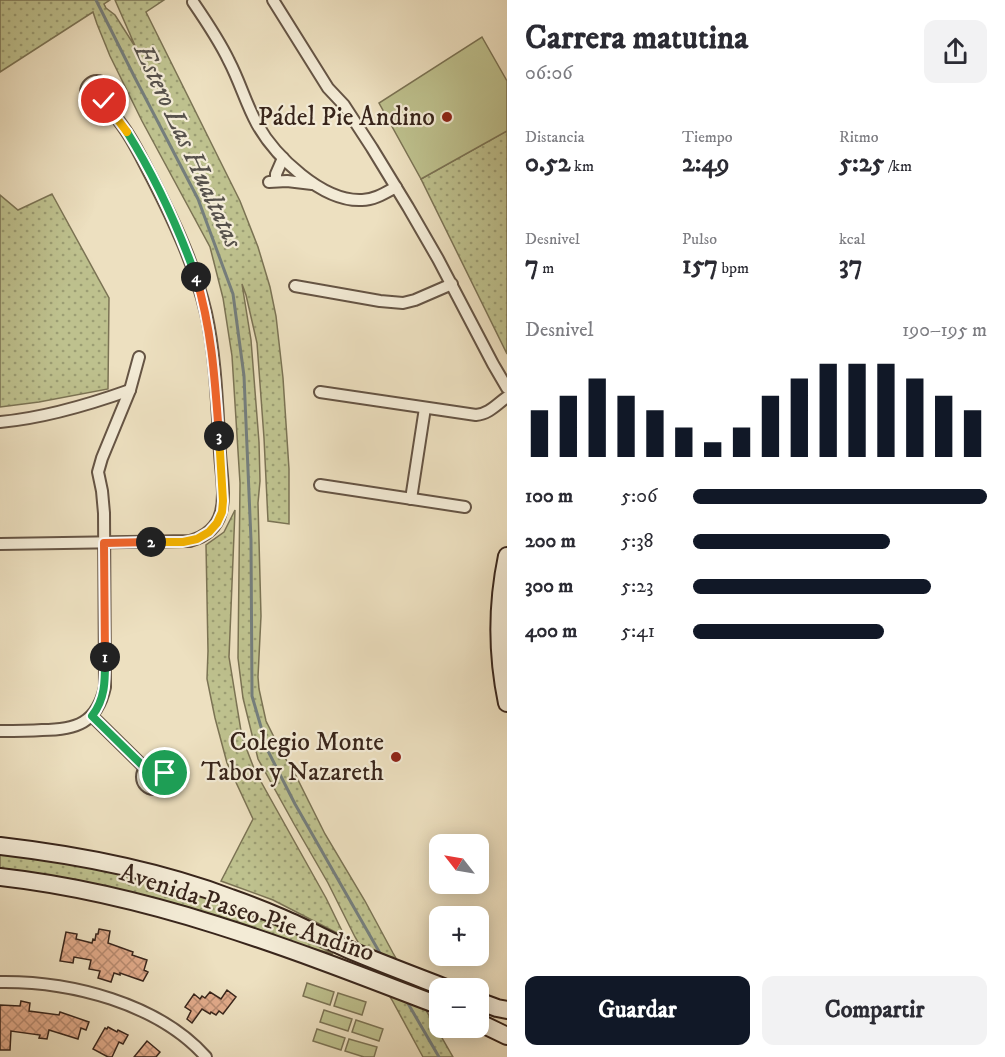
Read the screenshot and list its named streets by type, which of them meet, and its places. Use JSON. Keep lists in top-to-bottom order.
{
  "streets": {
    "main road": ["Avenida Paseo Pie Andino"]
  },
  "water": ["Estero Las Hualtatas"],
  "places": ["Pádel Pie Andino", "Colegio Monte Tabor y Nazareth"],
  "north": "top left",
  "page": {
    "heading": ["Carrera matutina", "06:06"],
    "stats": [
      ["Distancia", "0.52 km"],
      ["Tiempo", "2:49"],
      ["Ritmo", "5:25 /km"],
      ["Desnivel", "7 m"],
      ["Pulso", "157 bpm"],
      ["kcal", "37"]
    ],
    "pins": [
      "4",
      "3",
      "2",
      "1"
    ],
    "chart": ["Desnivel", "190–195 m"],
    "list": [
      {
        "name": "100 m",
        "note": "5:06"
      },
      {
        "name": "200 m",
        "note": "5:38"
      },
      {
        "name": "300 m",
        "note": "5:23"
      },
      {
        "name": "400 m",
        "note": "5:41"
      }
    ],
    "map_buttons": ["+", "−"],
    "buttons": ["Guardar", "Compartir"]
  }
}
